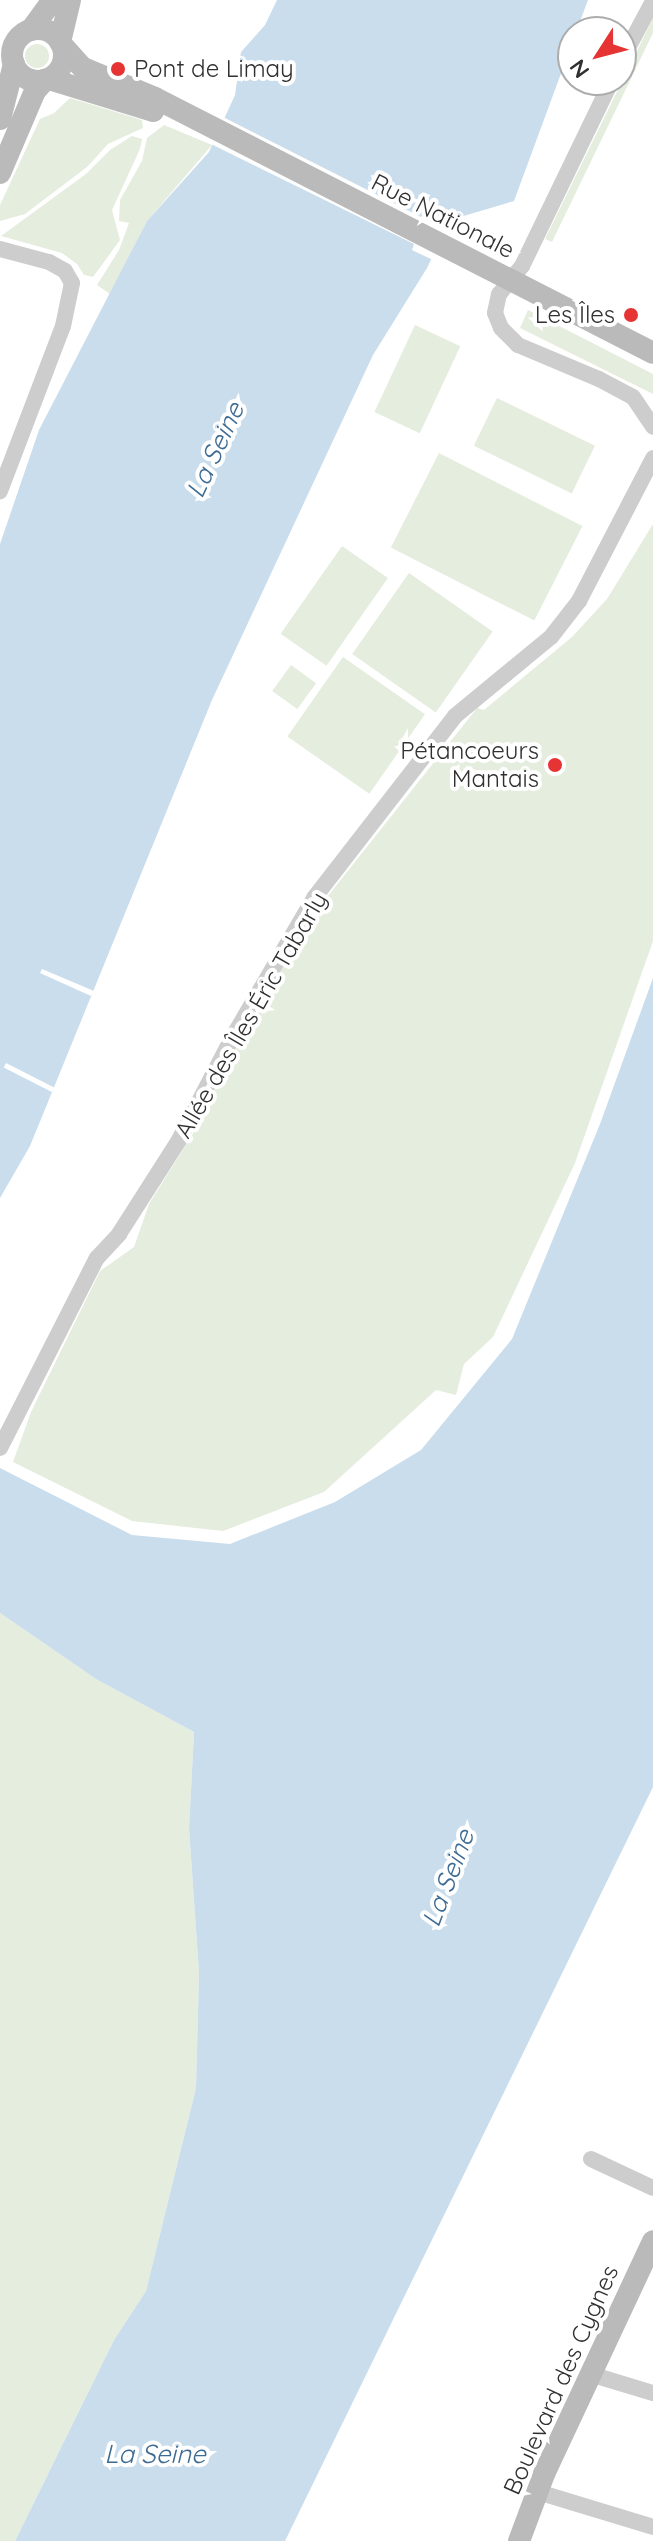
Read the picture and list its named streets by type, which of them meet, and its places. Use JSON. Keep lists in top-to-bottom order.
{
  "streets": {
    "main road": ["Rue Nationale", "Boulevard des Cygnes"],
    "street": ["Allée des Îles Éric Tabarly"]
  },
  "water": ["La Seine"],
  "places": ["Pont de Limay", "Les Îles", "Pétancoeurs Mantais"],
  "north": "bottom left"
}
